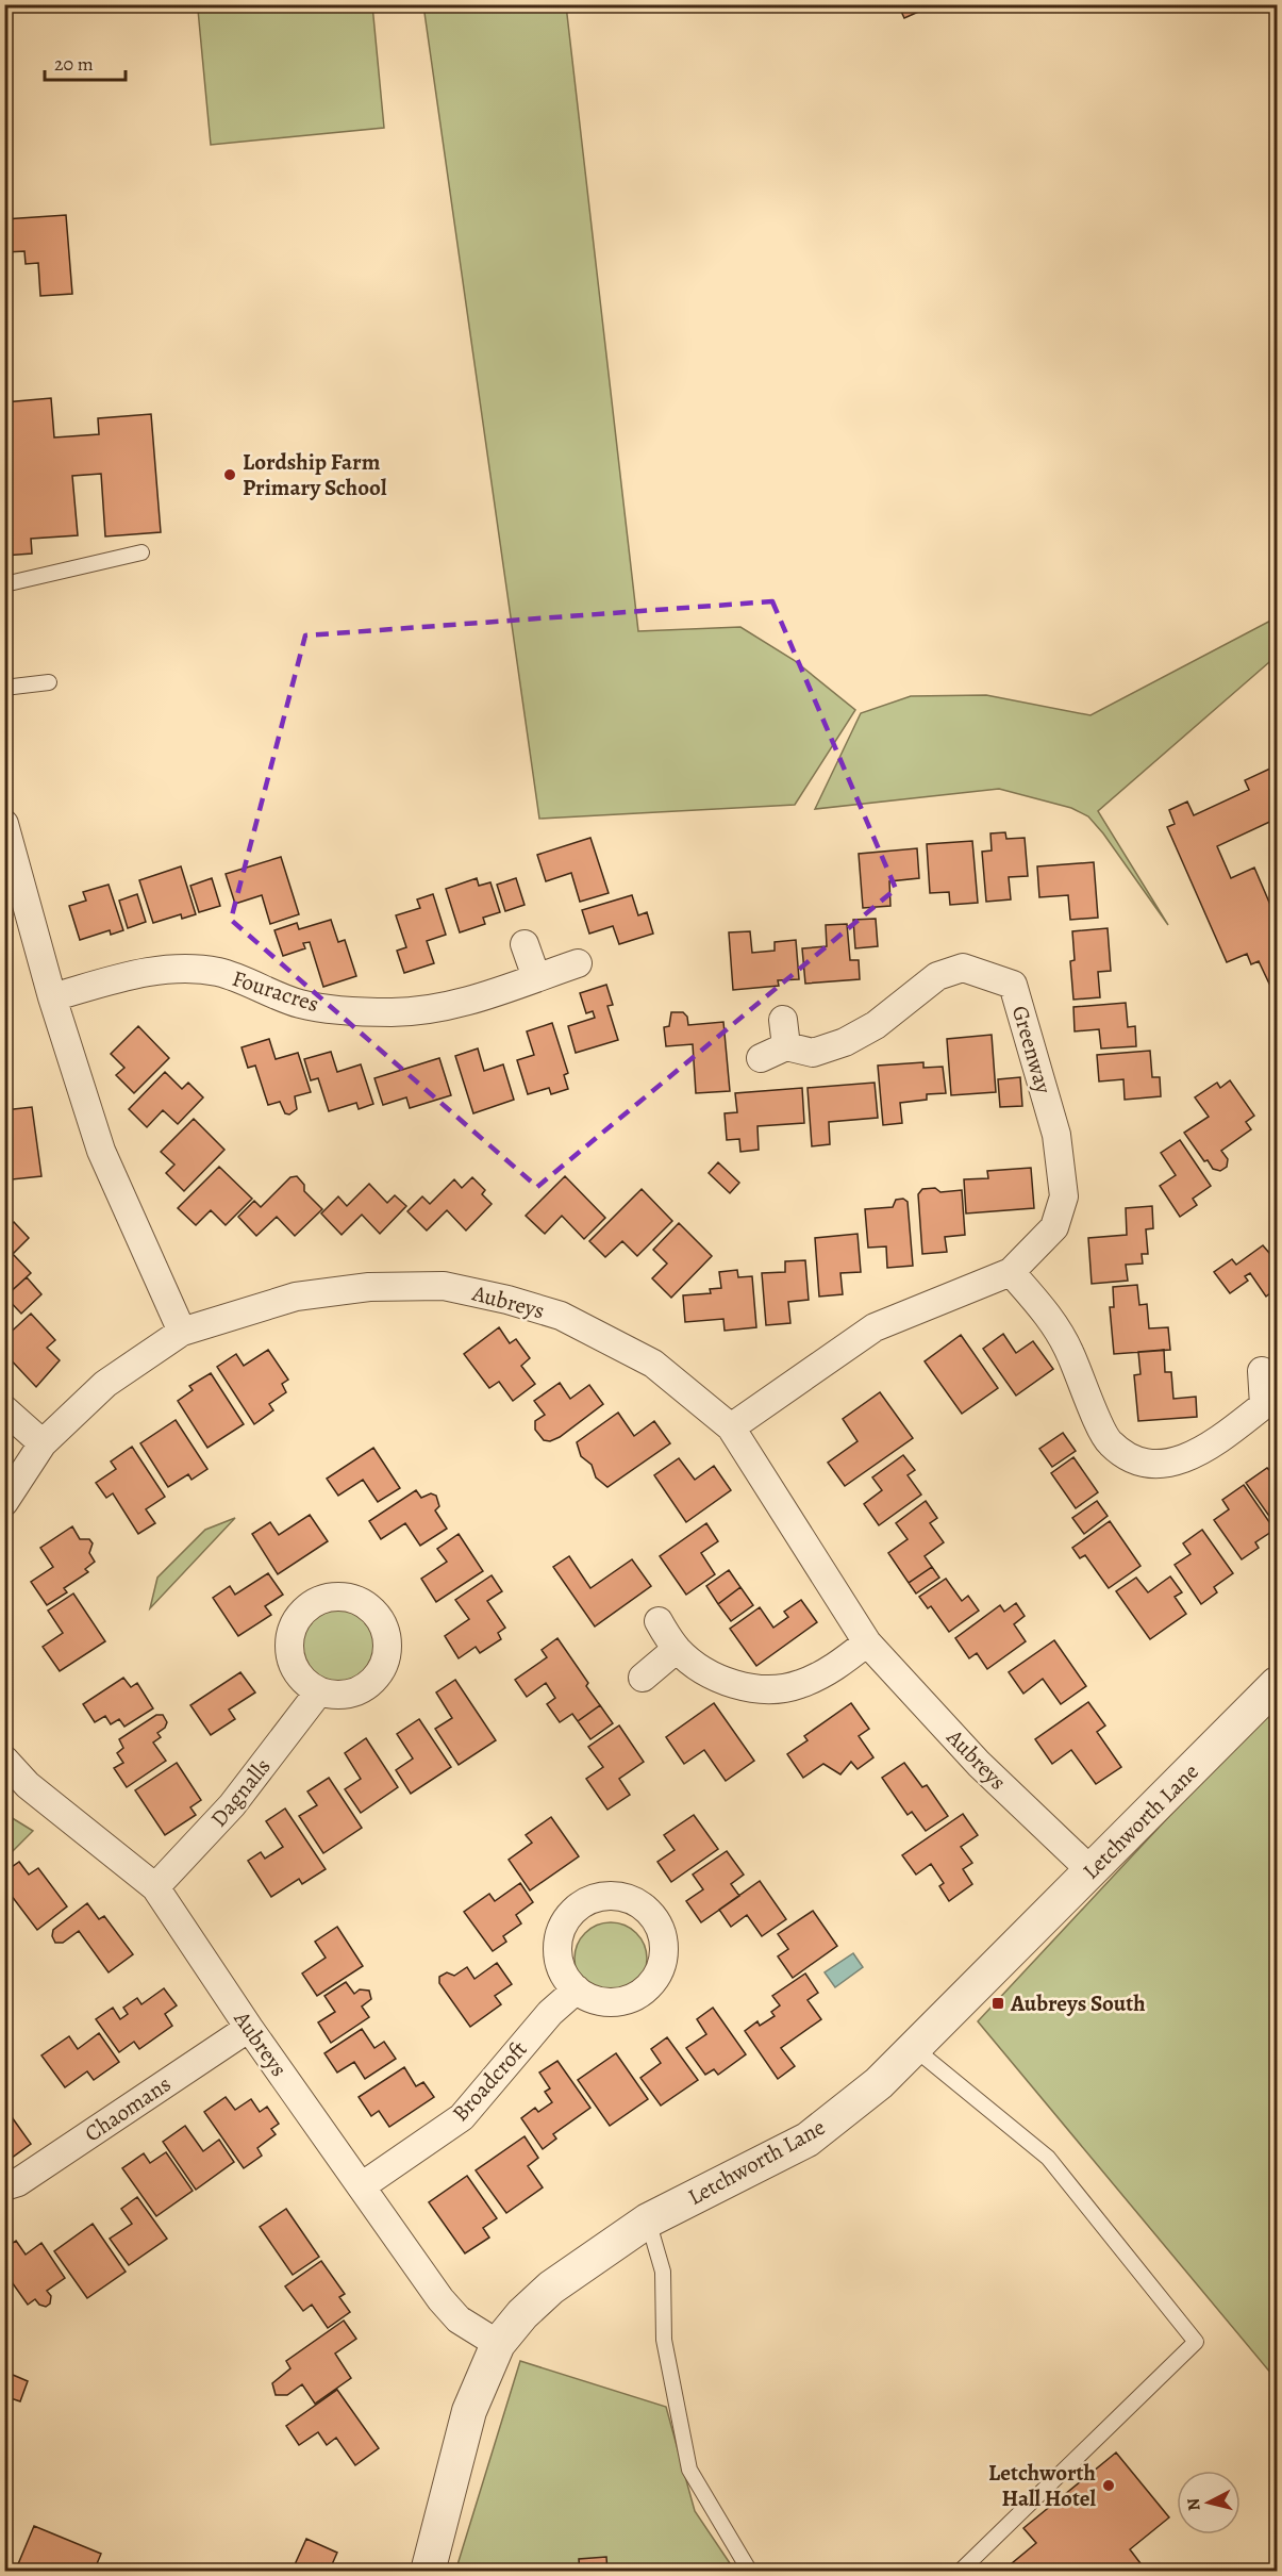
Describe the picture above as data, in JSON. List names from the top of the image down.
{
  "streets": {
    "street": [
      "Fouracres",
      "Greenway",
      "Aubreys",
      "Dagnalls",
      "Letchworth Lane",
      "Broadcroft",
      "Chaomans"
    ]
  },
  "crossings": [
    ["Greenway", "Aubreys"],
    ["Aubreys", "Dagnalls"],
    ["Aubreys", "Letchworth Lane"],
    ["Aubreys", "Broadcroft"],
    ["Aubreys", "Chaomans"]
  ],
  "places": {
    "other": ["Lordship Farm Primary School", "Letchworth Hall Hotel"],
    "transit": ["Aubreys South"]
  },
  "scale_bar": "20 m",
  "north": "left"
}
